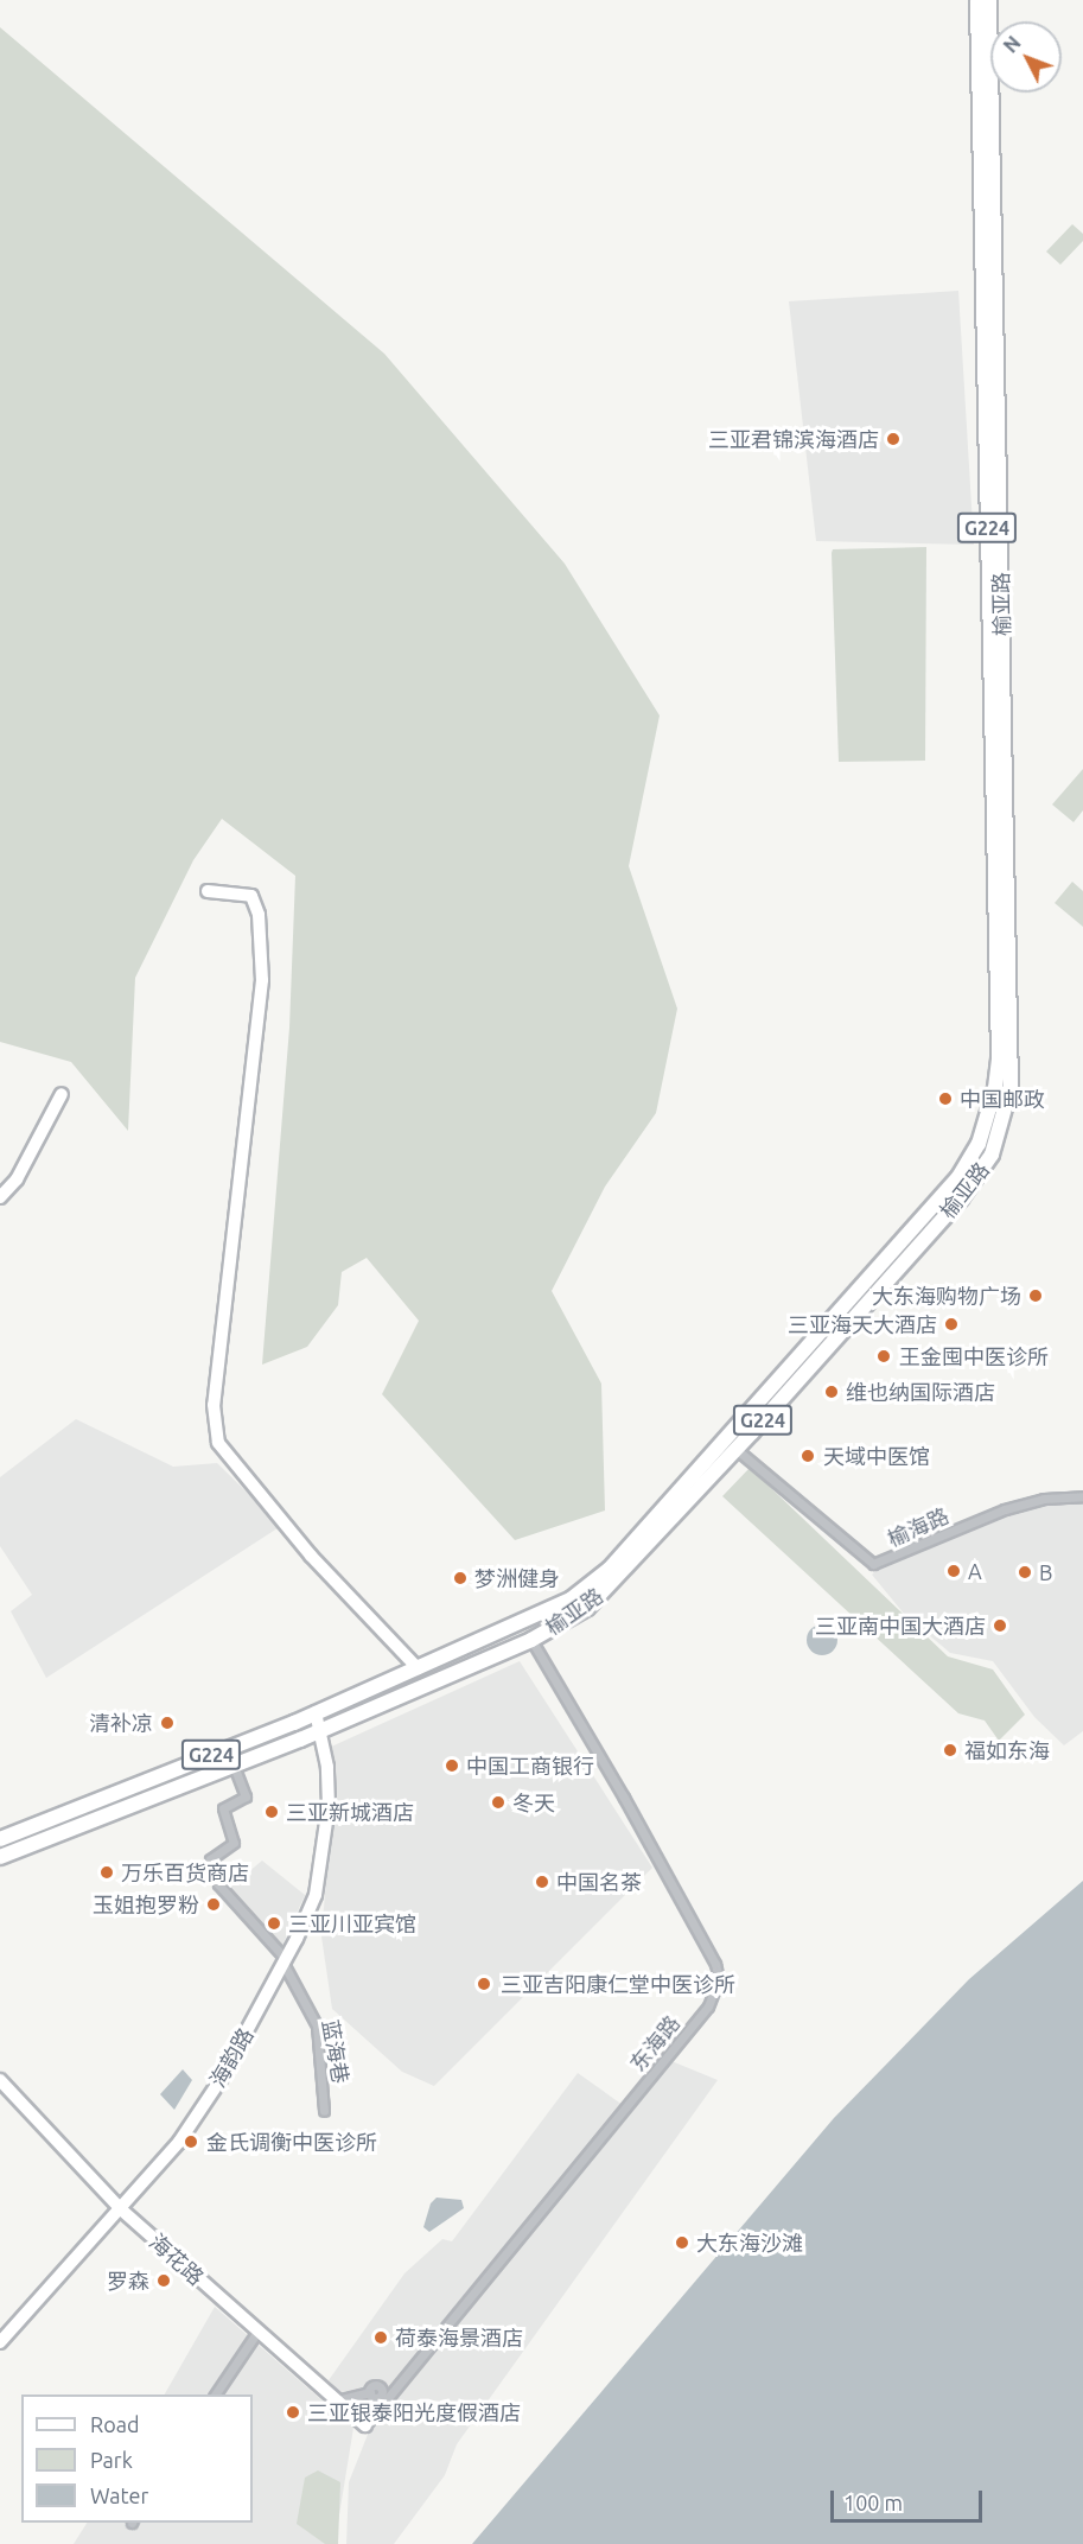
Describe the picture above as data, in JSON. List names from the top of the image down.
{
  "streets": {
    "highway": ["G224", "榆亚路"],
    "street": [
      "榆海路",
      "东海路",
      "蓝海巷",
      "海韵路",
      "海花路"
    ]
  },
  "crossings": [
    ["榆亚路", "榆海路"],
    ["榆亚路", "东海路"],
    ["榆亚路", "蓝海巷"],
    ["榆亚路", "海韵路"],
    ["东海路", "海花路"],
    ["蓝海巷", "海韵路"],
    ["海韵路", "海花路"]
  ],
  "places": [
    "三亚君锦滨海酒店",
    "中国邮政",
    "大东海购物广场",
    "三亚海天大酒店",
    "王金囤中医诊所",
    "维也纳国际酒店",
    "天域中医馆",
    "A",
    "B",
    "梦洲健身",
    "三亚南中国大酒店",
    "清补凉",
    "福如东海",
    "中国工商银行",
    "冬天",
    "三亚新城酒店",
    "万乐百货商店",
    "中国名茶",
    "玉姐抱罗粉",
    "三亚川亚宾馆",
    "三亚吉阳康仁堂中医诊所",
    "金氏调衡中医诊所",
    "大东海沙滩",
    "罗森",
    "荷泰海景酒店",
    "三亚银泰阳光度假酒店"
  ],
  "legend": ["Road", "Park", "Water"],
  "scale_bar": "100 m",
  "north": "top left"
}
